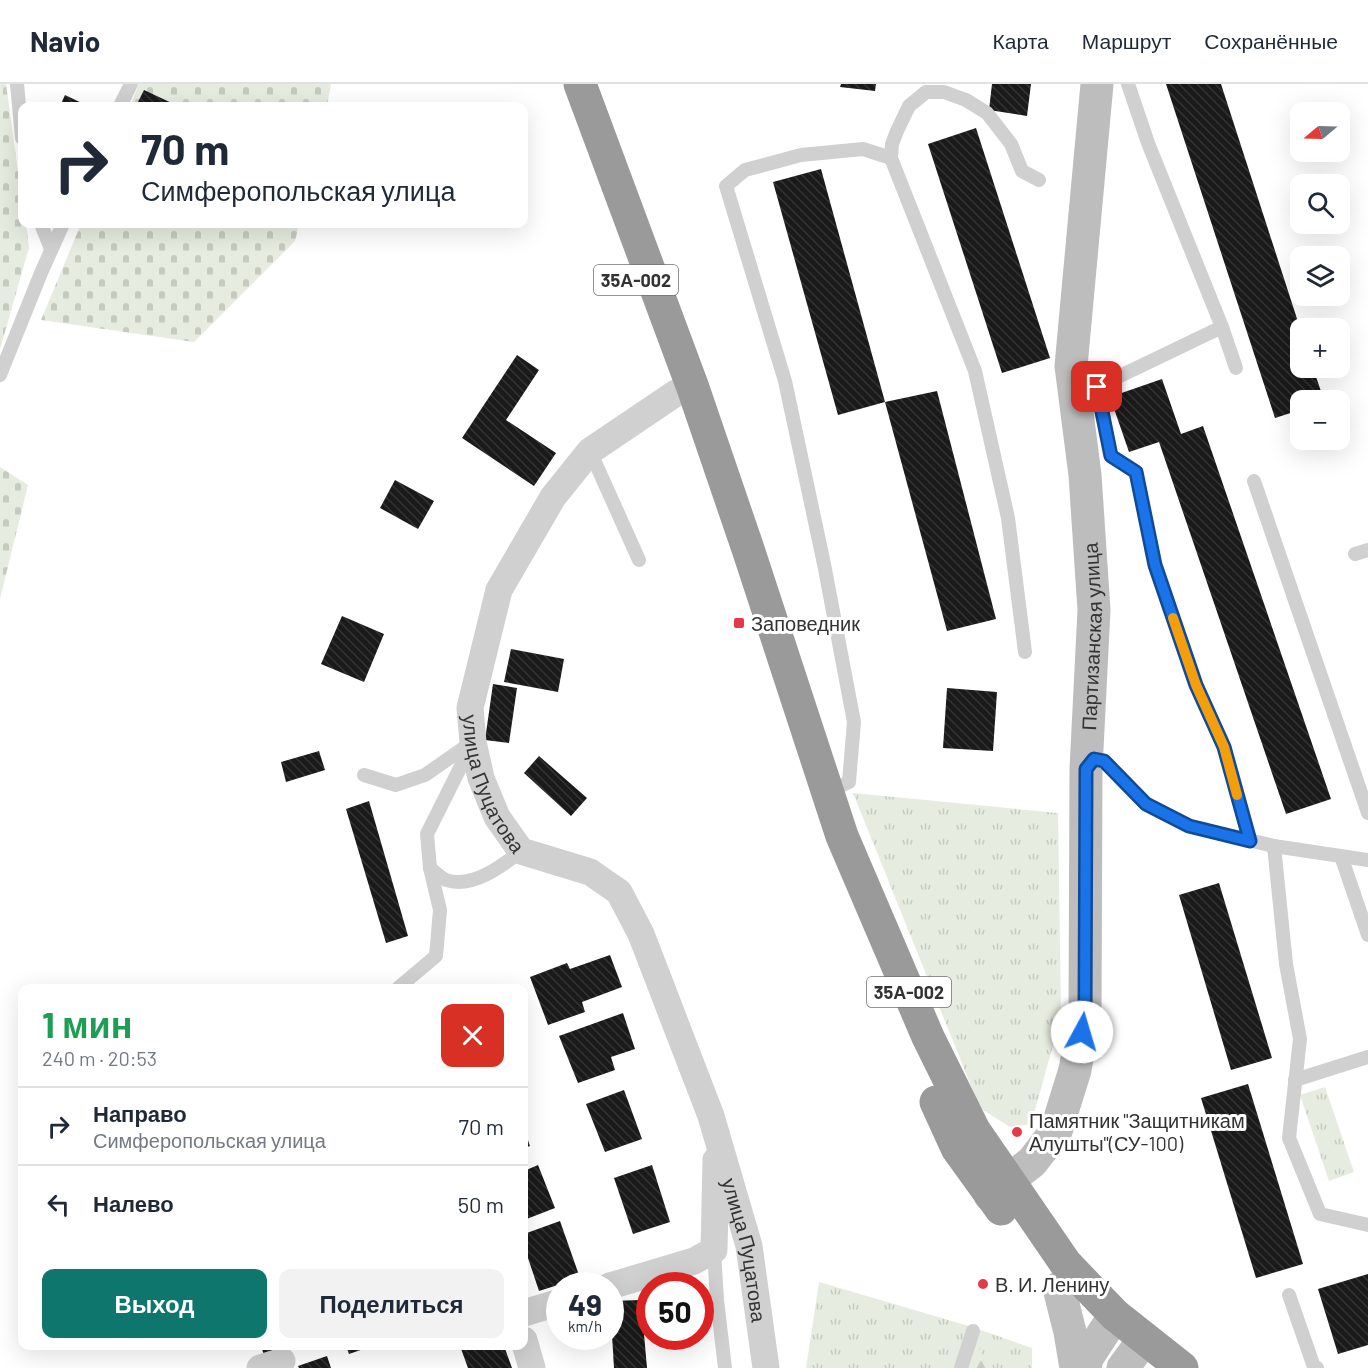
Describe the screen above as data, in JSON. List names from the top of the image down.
{
  "streets": {
    "highway": ["35А-002"],
    "main road": ["Партизанская улица"],
    "street": ["улица Пуцатова"]
  },
  "crossings": [
    ["35А-002", "Партизанская улица"],
    ["35А-002", "улица Пуцатова"]
  ],
  "places": {
    "transit": ["Заповедник"],
    "other": ["Памятник \"Защитникам Алушты\"(СУ-100)", "В. И. Ленину"]
  },
  "north": "left",
  "page": {
    "header": "Navio",
    "nav": ["Карта", "Маршрут", "Сохранённые"],
    "map_buttons": ["+", "−"],
    "turn": ["70 m", "Симферопольская улица"],
    "heading": ["1 мин", "240 m · 20:53"],
    "list": [
      {
        "name": "Направо",
        "note": "Симферопольская улица",
        "value": "70 m"
      },
      {
        "name": "Налево",
        "value": "50 m"
      }
    ],
    "buttons": ["Выход", "Поделиться"],
    "speed": "49 km/h",
    "limit": "50"
  }
}
